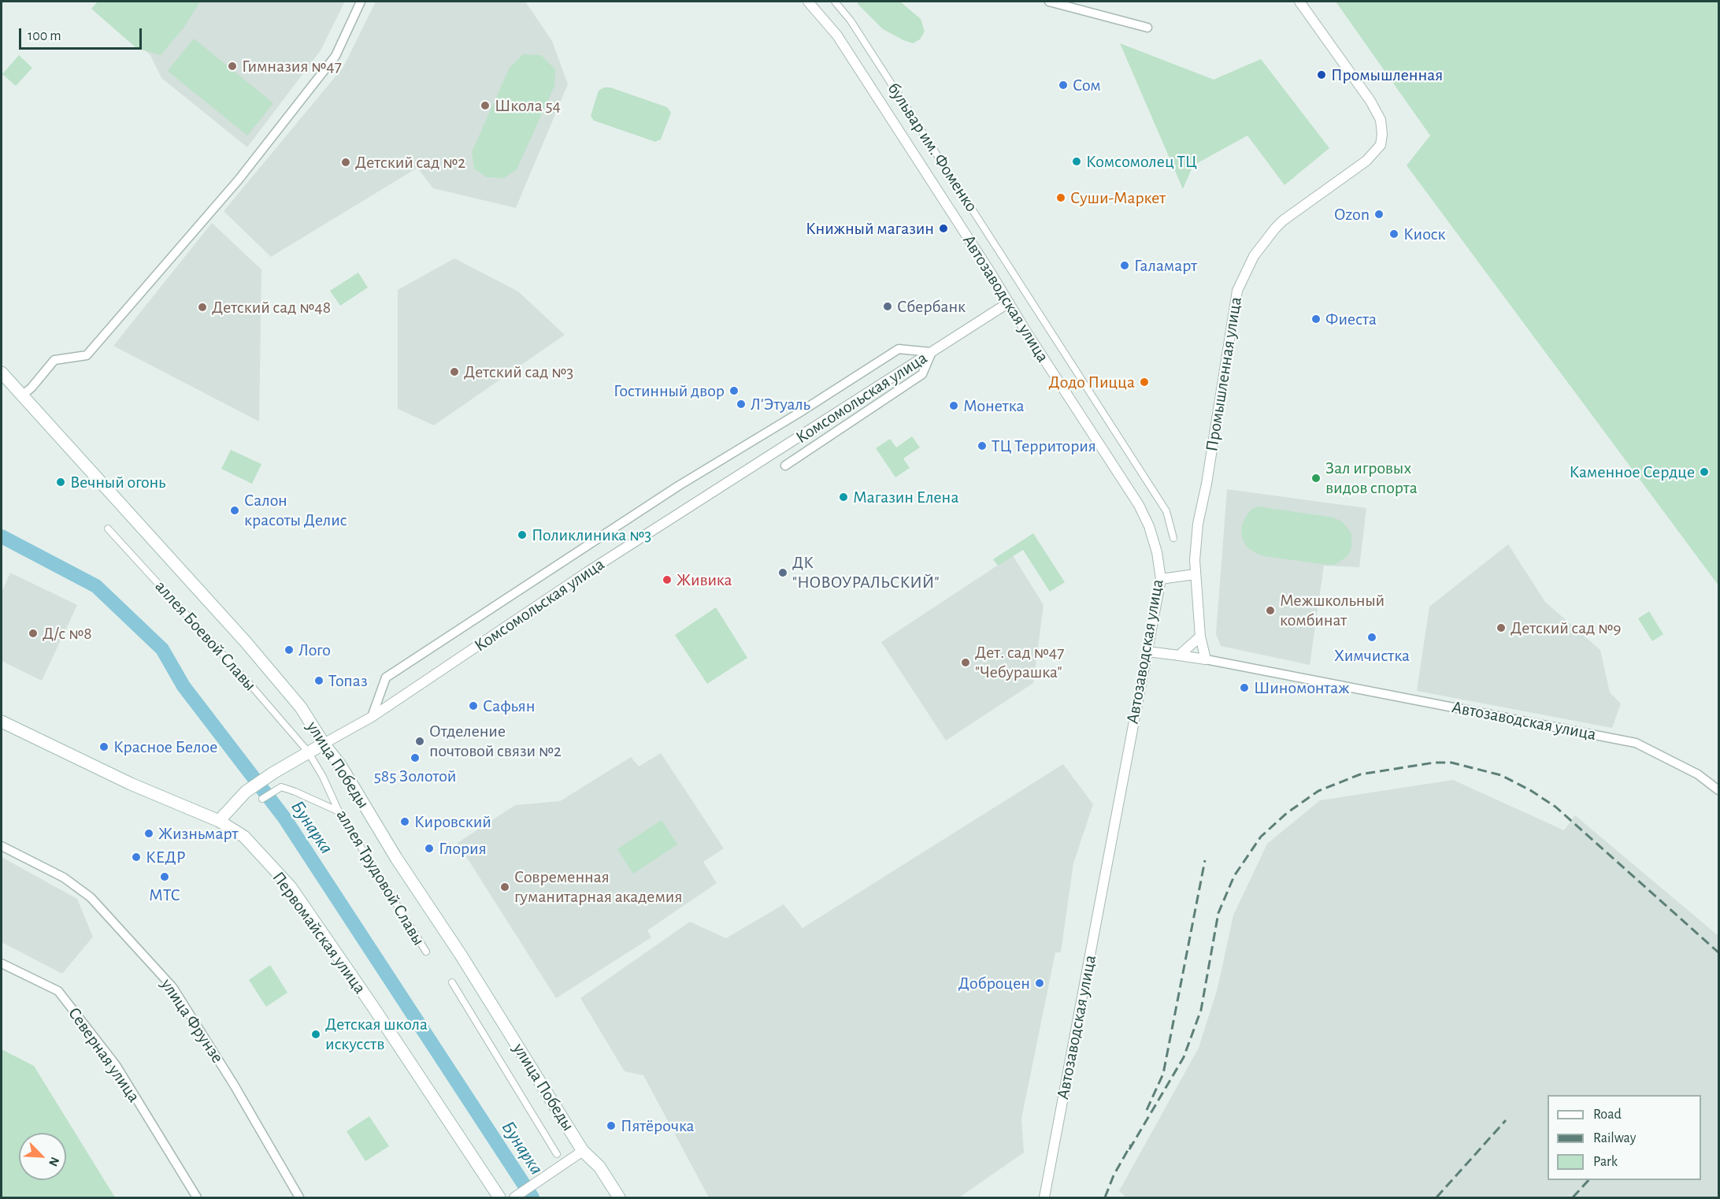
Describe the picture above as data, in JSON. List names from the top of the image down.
{
  "streets": {
    "main road": ["Комсомольская улица", "улица Победы", "Первомайская улица"],
    "street": [
      "бульвар им. Фоменко",
      "Автозаводская улица",
      "Промышленная улица",
      "аллея Боевой Славы",
      "аллея Трудовой Славы",
      "улица Фрунзе",
      "Северная улица"
    ]
  },
  "crossings": [
    ["Автозаводская улица", "Промышленная улица"],
    ["Автозаводская улица", "Комсомольская улица"],
    ["Комсомольская улица", "аллея Боевой Славы"],
    ["Комсомольская улица", "улица Победы"],
    ["Комсомольская улица", "Первомайская улица"],
    ["аллея Боевой Славы", "аллея Трудовой Славы"]
  ],
  "water": ["Бунарка"],
  "places": [
    "Гимназия №47",
    "Промышленная",
    "Сом",
    "Школа 54",
    "Комсомолец ТЦ",
    "Детский сад №2",
    "Суши-Маркет",
    "Ozon",
    "Книжный магазин",
    "Киоск",
    "Галамарт",
    "Сбербанк",
    "Детский сад №48",
    "Фиеста",
    "Детский сад №3",
    "Додо Пицца",
    "Гостинный двор",
    "Л'Этуаль",
    "Монетка",
    "ТЦ Территория",
    "Каменное Сердце",
    "Зал игровых видов спорта",
    "Вечный огонь",
    "Магазин Елена",
    "Салон красоты Делис",
    "Поликлиника №3",
    "ДК \"НОВОУРАЛЬСКИЙ\"",
    "Живика",
    "Межшкольный комбинат",
    "Детский сад №9",
    "Д/с №8",
    "Химчистка",
    "Лого",
    "Дет. сад №47 \"Чебурашка\"",
    "Топаз",
    "Шиномонтаж",
    "Сафьян",
    "Отделение почтовой связи №2",
    "Красное Белое",
    "585 Золотой",
    "Кировский",
    "Жизньмарт",
    "Глория",
    "КЕДР",
    "МТС",
    "Современная гуманитарная академия",
    "Доброцен",
    "Детская школа искусств",
    "Пятёрочка"
  ],
  "legend": ["Road", "Railway", "Park"],
  "scale_bar": "100 m",
  "north": "bottom right"
}
